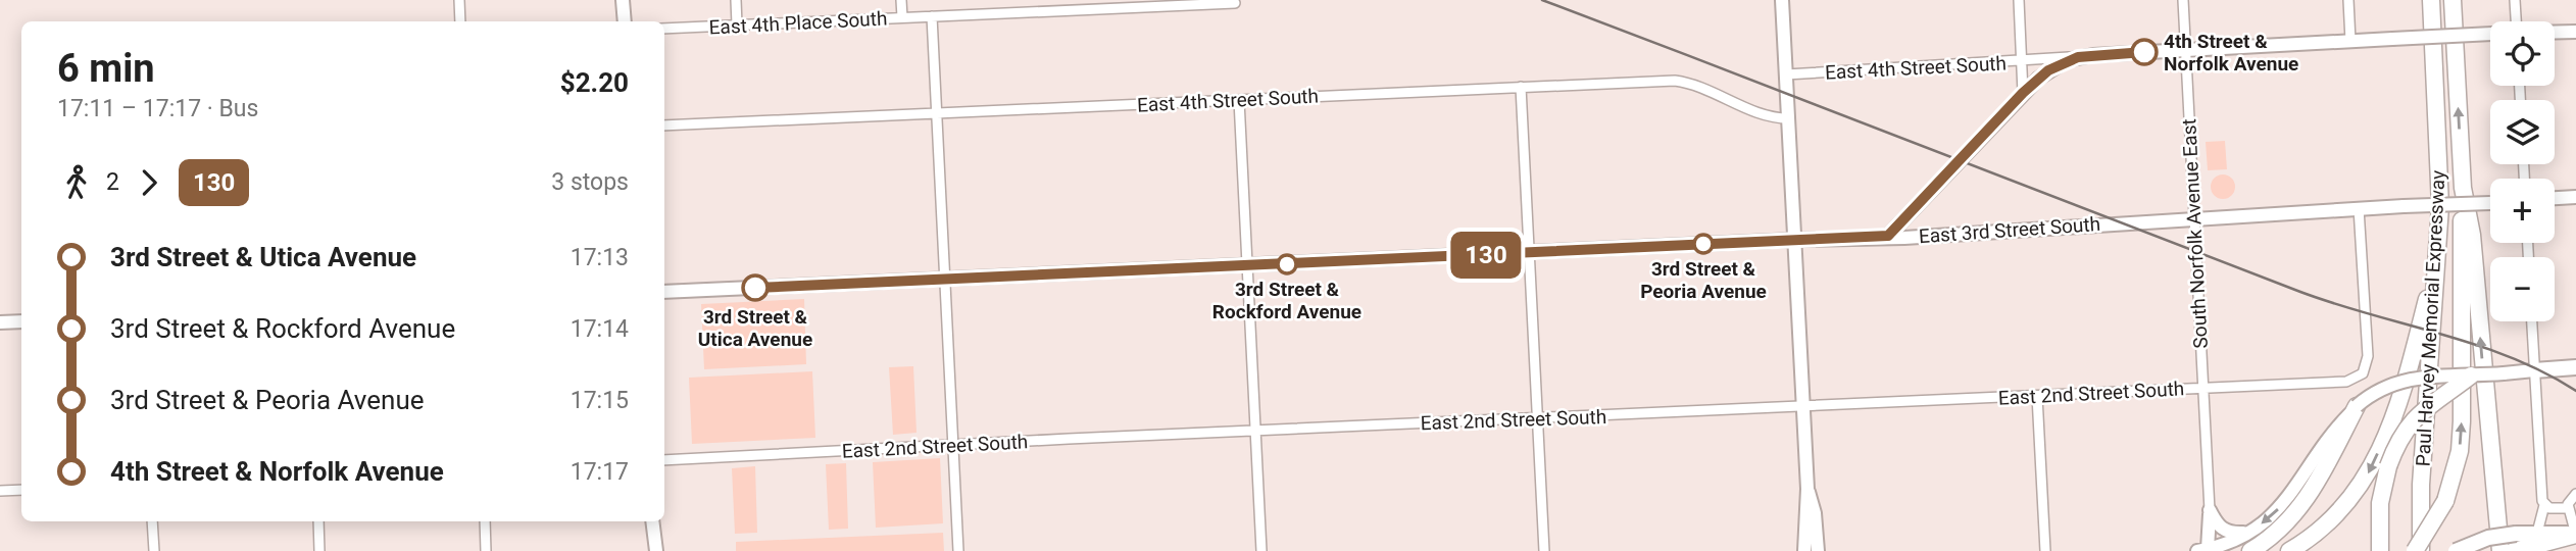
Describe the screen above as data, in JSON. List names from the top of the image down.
{
  "streets": {
    "highway": ["Paul Harvey Memorial Expressway"],
    "street": [
      "East 4th Place South",
      "East 4th Street South",
      "East 3rd Street South",
      "South Norfolk Avenue East",
      "East 2nd Street South"
    ]
  },
  "crossings": [
    ["East 4th Street South", "South Norfolk Avenue East"],
    ["East 3rd Street South", "South Norfolk Avenue East"],
    ["East 3rd Street South", "East 2nd Street South"],
    ["South Norfolk Avenue East", "East 2nd Street South"]
  ],
  "places": [
    "4th Street & Norfolk Avenue",
    "3rd Street & Peoria Avenue",
    "3rd Street & Rockford Avenue",
    "3rd Street & Utica Avenue"
  ],
  "lines": ["bus line 130"],
  "page": {
    "on_map": "130",
    "map_buttons": ["+", "−"],
    "heading": ["6 min", "17:11 – 17:17 · Bus", "$2.20"],
    "legs": ["2", "130", "3 stops"],
    "list": [
      {
        "name": "3rd Street & Utica Avenue",
        "value": "17:13"
      },
      {
        "name": "3rd Street & Rockford Avenue",
        "value": "17:14"
      },
      {
        "name": "3rd Street & Peoria Avenue",
        "value": "17:15"
      },
      {
        "name": "4th Street & Norfolk Avenue",
        "value": "17:17"
      }
    ]
  }
}
